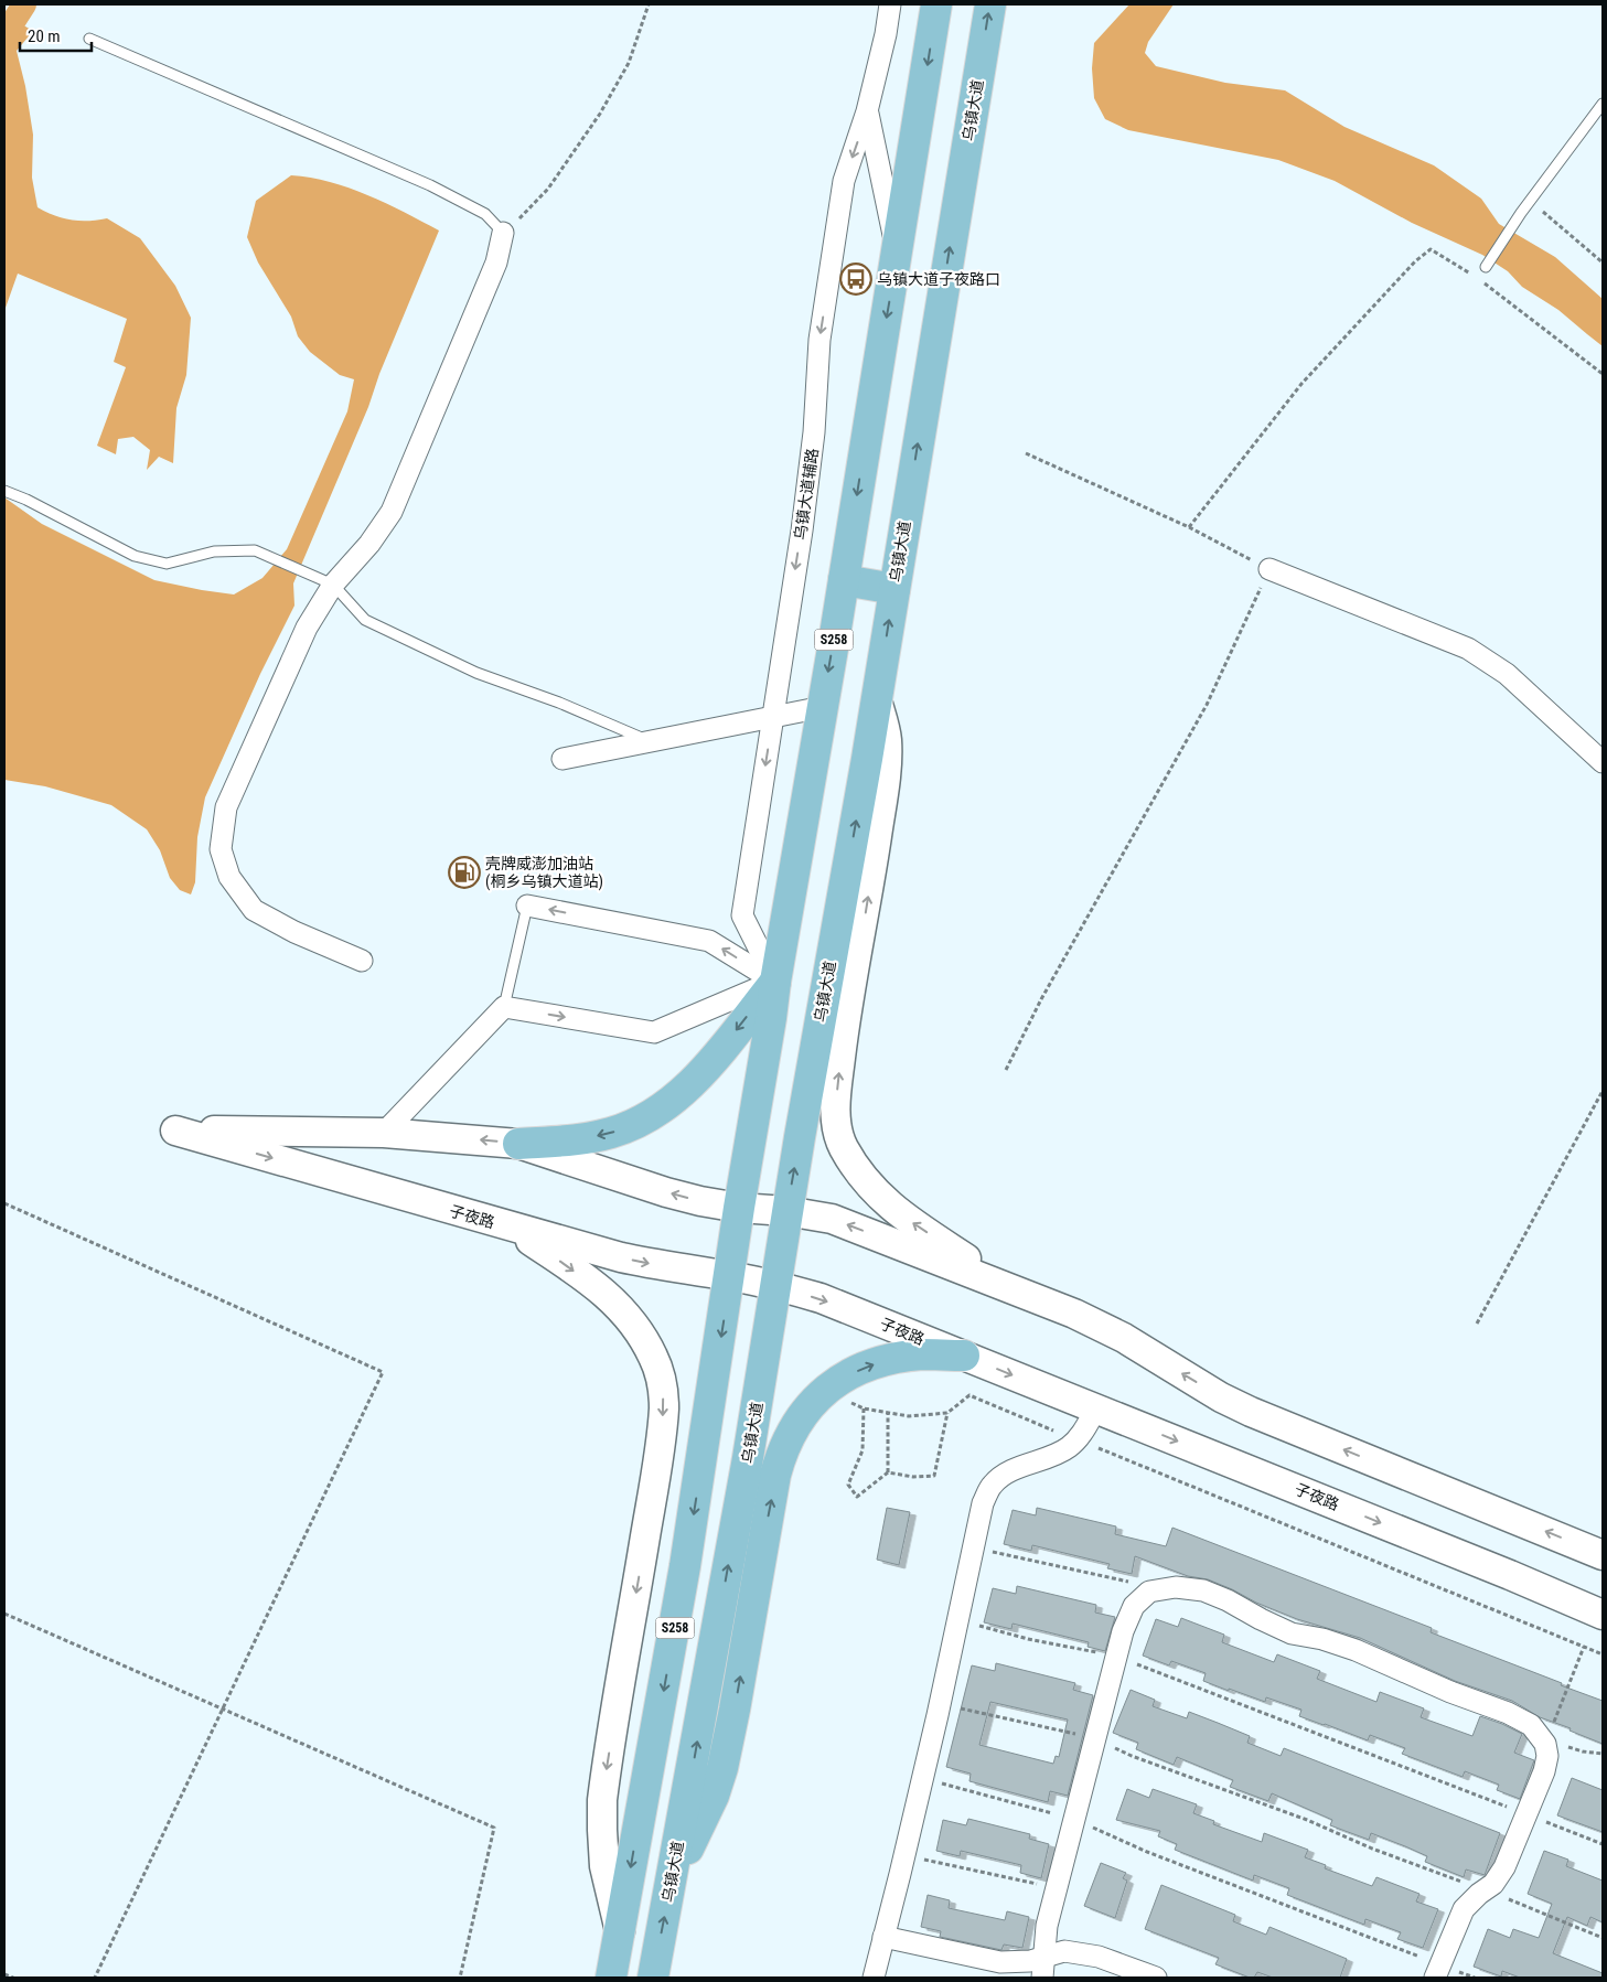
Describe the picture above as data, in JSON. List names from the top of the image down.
{
  "streets": {
    "main road": ["乌镇大道", "S258", "子夜路"],
    "street": ["乌镇大道辅路"]
  },
  "crossings": [
    ["乌镇大道", "子夜路"],
    ["乌镇大道辅路", "S258"],
    ["S258", "子夜路"]
  ],
  "one_way": ["乌镇大道辅路"],
  "places": {
    "bus stop": ["乌镇大道子夜路口"],
    "fuel station": ["壳牌威澎加油站 (桐乡乌镇大道站)"]
  },
  "scale_bar": "20 m"
}
